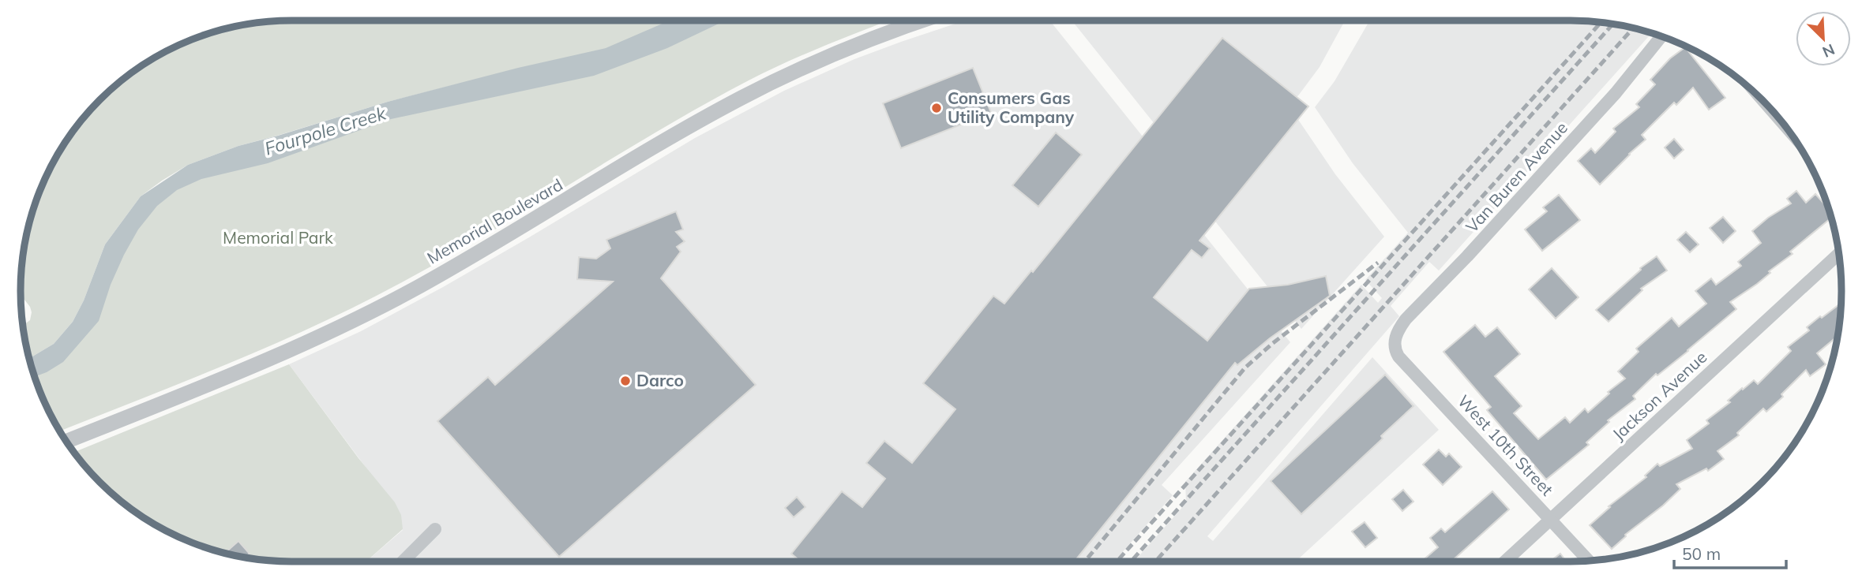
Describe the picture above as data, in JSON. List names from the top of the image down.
{
  "streets": {
    "street": [
      "Van Buren Avenue",
      "Memorial Boulevard",
      "Jackson Avenue",
      "West 10th Street"
    ]
  },
  "crossings": [
    ["Van Buren Avenue", "West 10th Street"],
    ["Jackson Avenue", "West 10th Street"]
  ],
  "water": ["Fourpole Creek"],
  "parks": ["Memorial Park"],
  "places": ["Consumers Gas Utility Company", "Darco"],
  "scale_bar": "50 m",
  "north": "bottom right"
}
